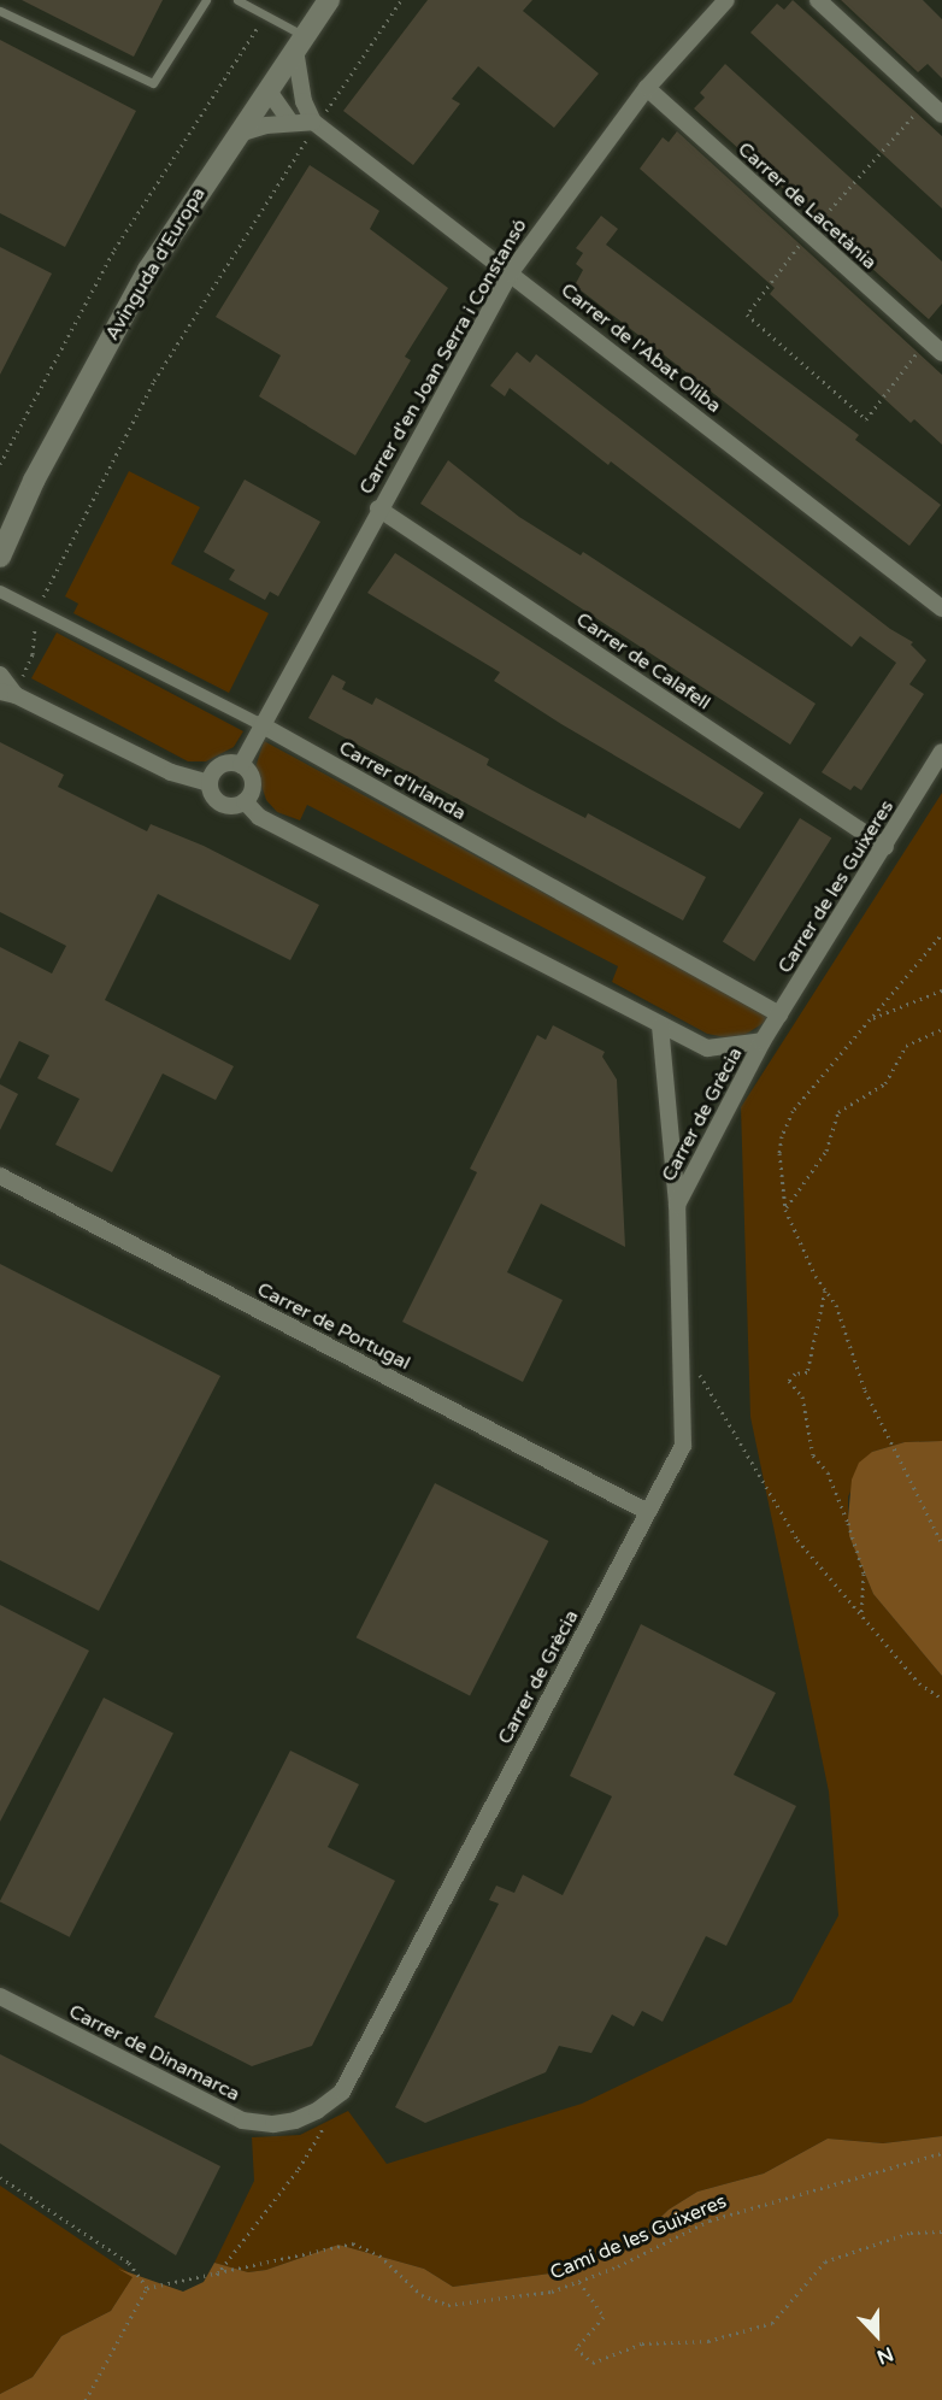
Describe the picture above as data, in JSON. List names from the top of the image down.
{
  "streets": {
    "street": [
      "Carrer de Lacetània",
      "Avinguda d'Europa",
      "Carrer de l'Abat Oliba",
      "Carrer d'en Joan Serra i Constansó",
      "Carrer de Calafell",
      "Carrer d'Irlanda",
      "Carrer de les Guixeres",
      "Carrer de Grècia",
      "Carrer de Portugal",
      "Carrer de Dinamarca"
    ],
    "path": ["Camí de les Guixeres"]
  },
  "crossings": [
    ["Carrer de Lacetània", "Carrer d'en Joan Serra i Constansó"],
    ["Avinguda d'Europa", "Carrer de l'Abat Oliba"],
    ["Carrer de l'Abat Oliba", "Carrer d'en Joan Serra i Constansó"],
    ["Carrer d'en Joan Serra i Constansó", "Carrer de Calafell"],
    ["Carrer d'en Joan Serra i Constansó", "Carrer d'Irlanda"],
    ["Carrer de Calafell", "Carrer de les Guixeres"],
    ["Carrer d'Irlanda", "Carrer de les Guixeres"],
    ["Carrer de les Guixeres", "Carrer de Grècia"],
    ["Carrer de Grècia", "Carrer de Portugal"],
    ["Carrer de Grècia", "Carrer de Dinamarca"]
  ],
  "north": "bottom"
}
